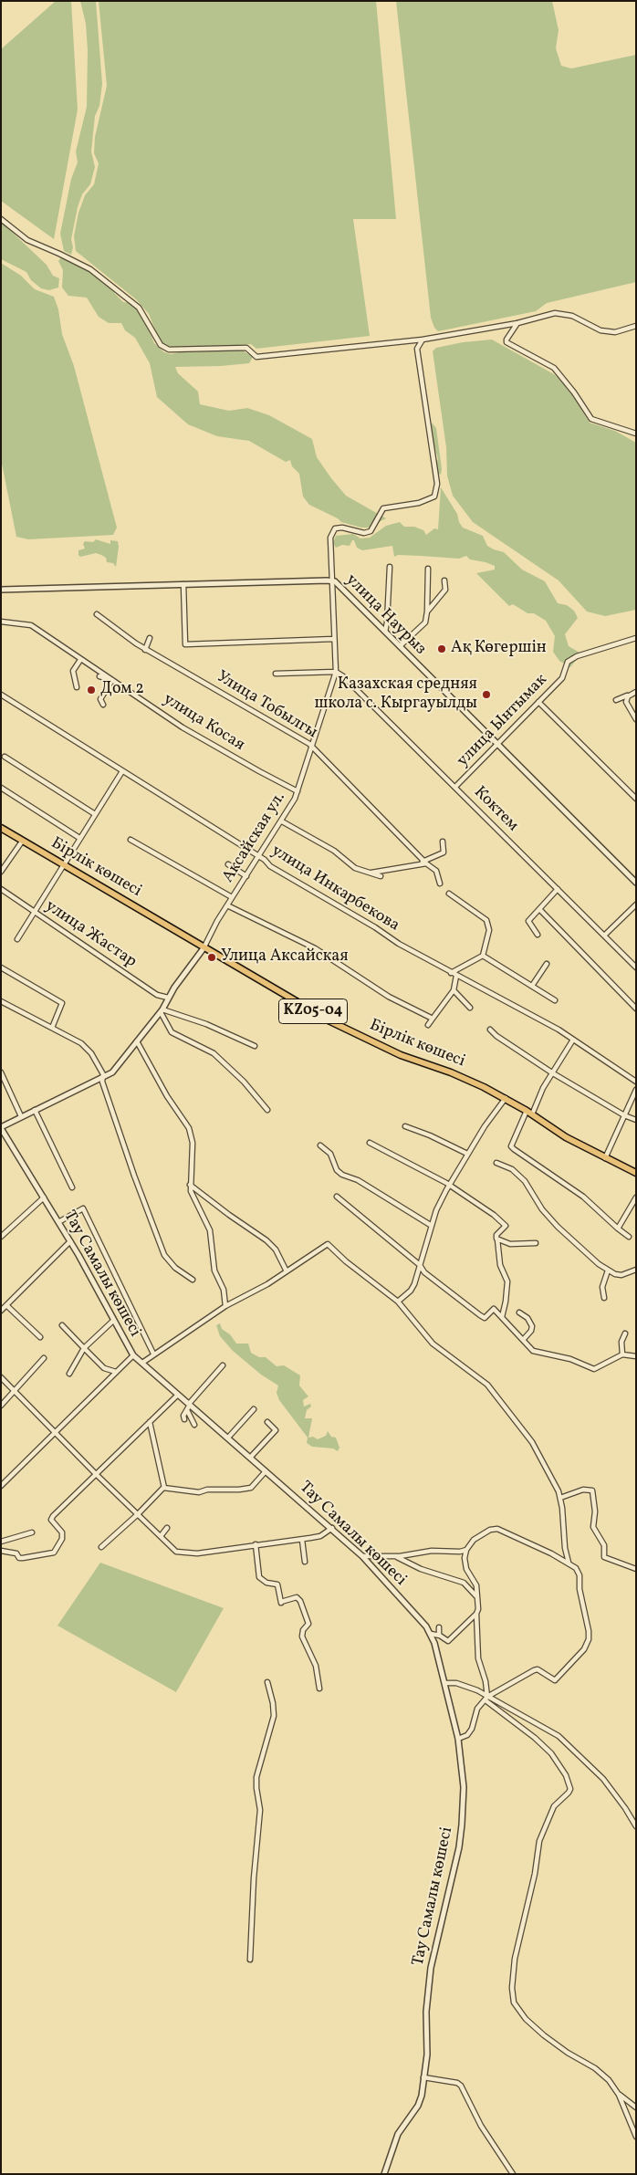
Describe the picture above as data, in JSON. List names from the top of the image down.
{
  "streets": {
    "main road": ["Бірлік көшесі", "KZ05-04"],
    "street": [
      "улица Наурыз",
      "Улица Тобылгы",
      "улица Ынтымак",
      "улица Косая",
      "Коктем",
      "Аксайская ул.",
      "улица Инкарбекова",
      "улица Жастар",
      "Тау Самалы көшесі"
    ]
  },
  "crossings": [
    ["улица Наурыз", "улица Ынтымак"],
    ["улица Наурыз", "Аксайская ул."],
    ["Улица Тобылгы", "Аксайская ул."],
    ["улица Ынтымак", "Коктем"],
    ["улица Косая", "Аксайская ул."],
    ["Коктем", "Аксайская ул."],
    ["Аксайская ул.", "Бірлік көшесі"],
    ["Аксайская ул.", "улица Инкарбекова"],
    ["Аксайская ул.", "улица Жастар"],
    ["Аксайская ул.", "Тау Самалы көшесі"]
  ],
  "places": [
    "Ақ Көгершін",
    "Дом 2",
    "Казахская средняя школа с. Кыргауылды",
    "Улица Аксайская"
  ]
}
